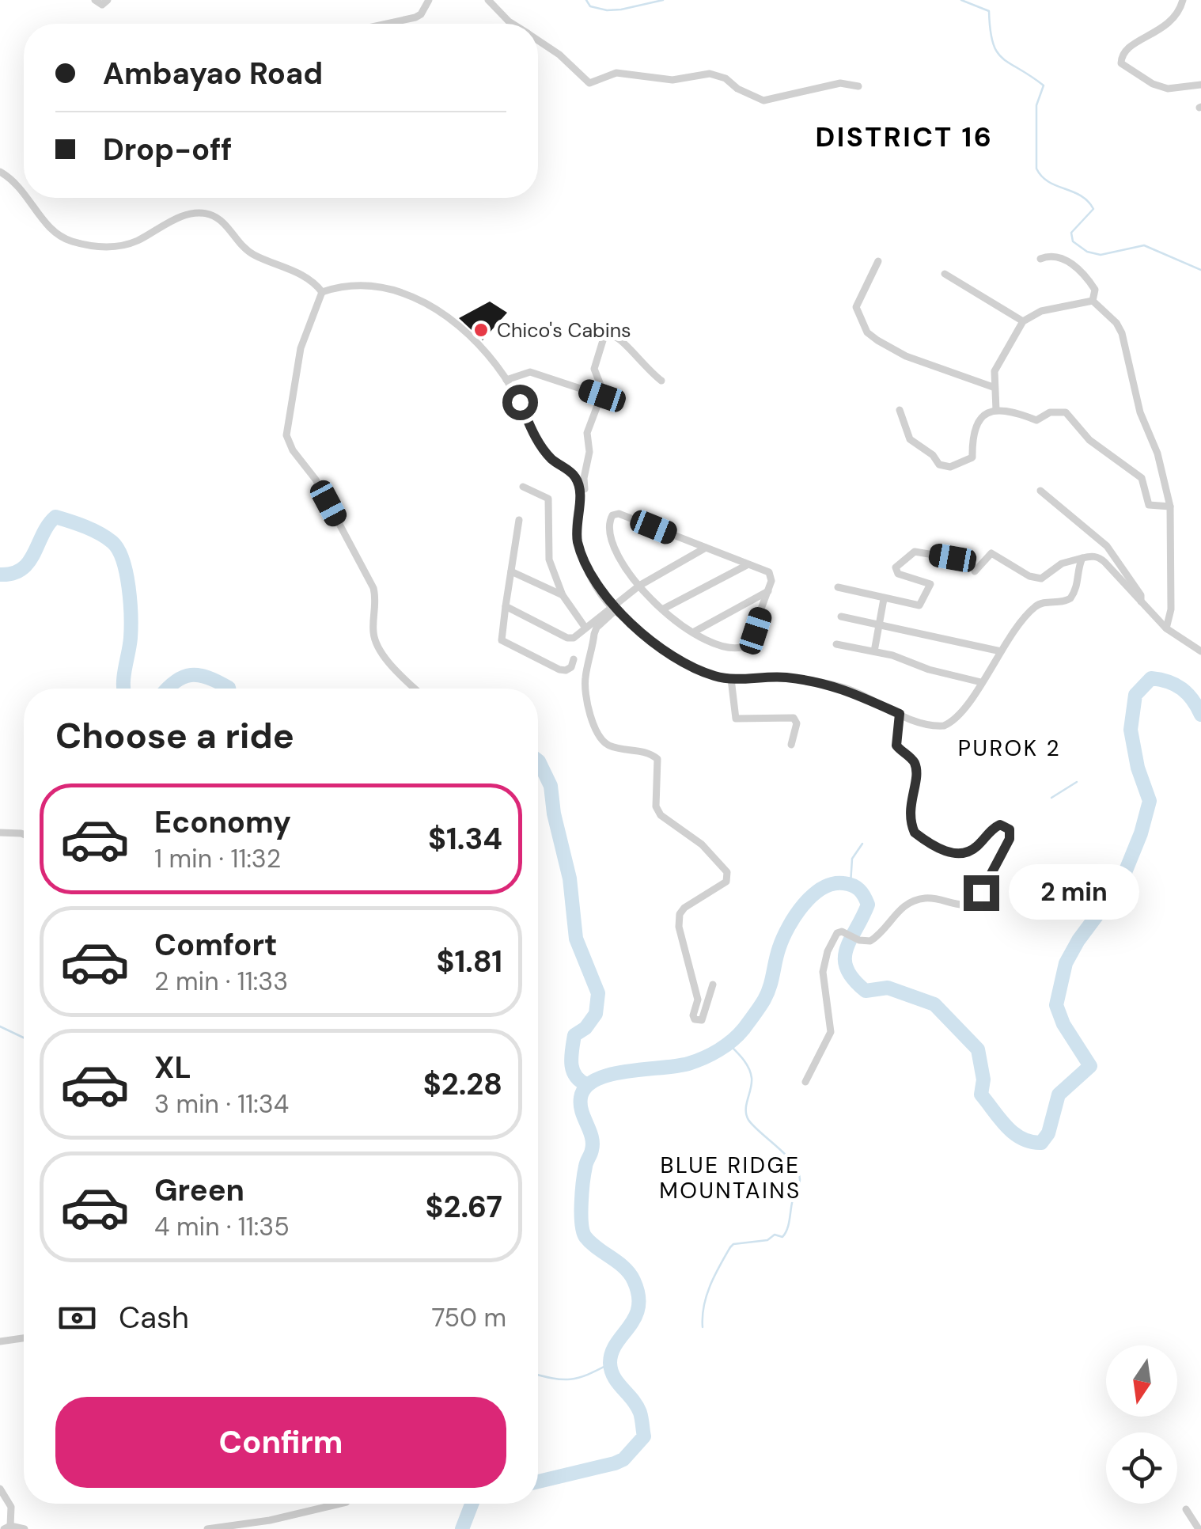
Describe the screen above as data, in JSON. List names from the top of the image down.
{
  "districts": ["DISTRICT 16", "PUROK 2", "BLUE RIDGE MOUNTAINS"],
  "places": ["Chico's Cabins"],
  "north": "bottom",
  "page": {
    "banner": ["Ambayao Road", "Drop-off"],
    "heading": "Choose a ride",
    "list": [
      {
        "name": "Economy",
        "note": "1 min · 11:32",
        "value": "$1.34"
      },
      {
        "name": "Comfort",
        "note": "2 min · 11:33",
        "value": "$1.81"
      },
      {
        "name": "XL",
        "note": "3 min · 11:34",
        "value": "$2.28"
      },
      {
        "name": "Green",
        "note": "4 min · 11:35",
        "value": "$2.67"
      }
    ],
    "bubble": "2 min",
    "pay": ["Cash", "750 m"],
    "buttons": "Confirm"
  }
}
